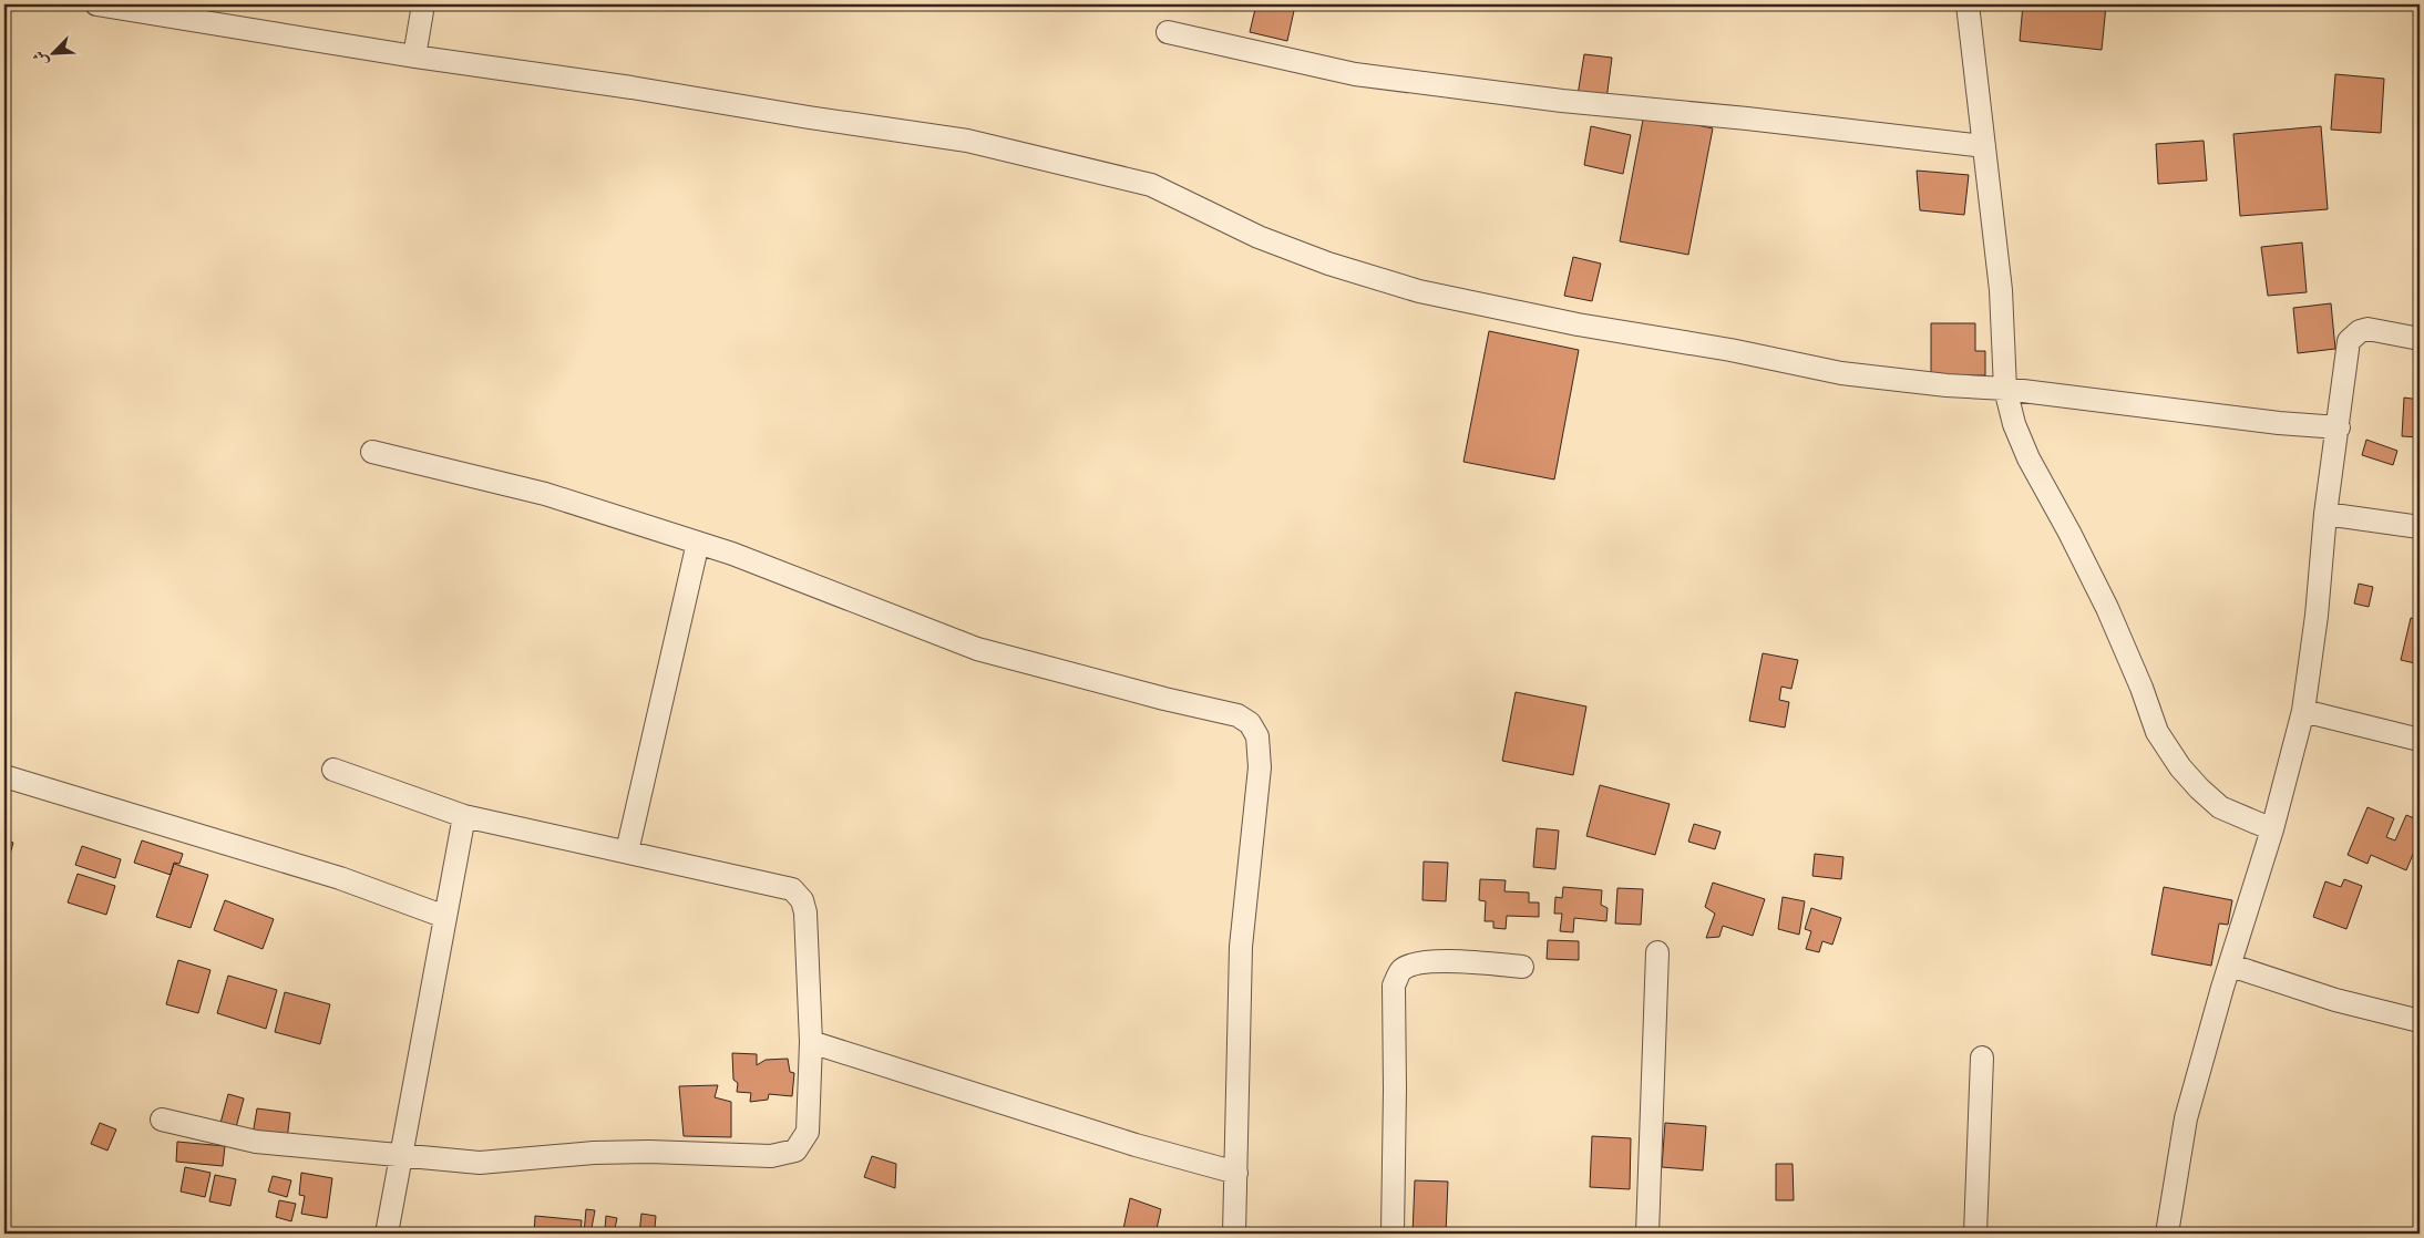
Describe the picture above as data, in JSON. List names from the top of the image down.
{
  "north": "bottom left"
}
